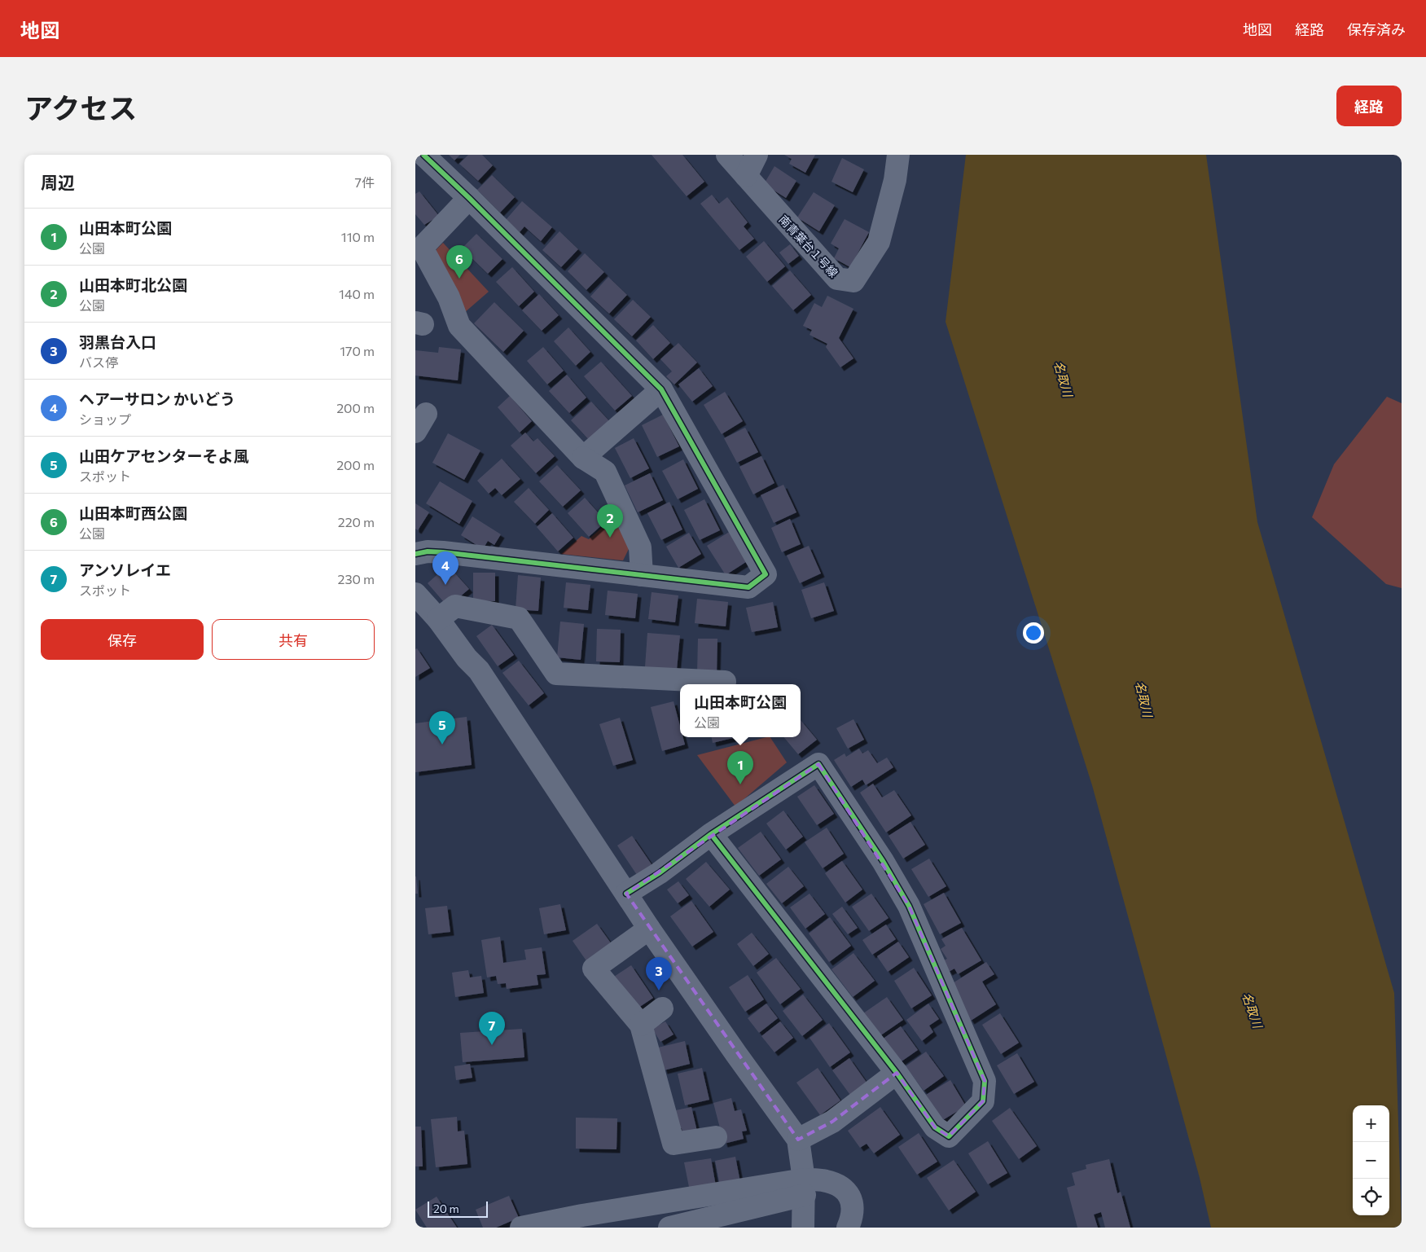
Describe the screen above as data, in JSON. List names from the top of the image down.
{
  "streets": {
    "street": ["南青葉台１号線"]
  },
  "water": ["名取川"],
  "scale_bar": "20 m",
  "page": {
    "header": "地図",
    "nav": ["地図", "経路", "保存済み"],
    "title": "アクセス",
    "buttons": [
      "経路",
      ["保存", "共有"]
    ],
    "heading": ["周辺", "7件"],
    "list": [
      {
        "mark": "1",
        "name": "山田本町公園",
        "note": "公園",
        "value": "110 m"
      },
      {
        "mark": "2",
        "name": "山田本町北公園",
        "note": "公園",
        "value": "140 m"
      },
      {
        "mark": "3",
        "name": "羽黒台入口",
        "note": "バス停",
        "value": "170 m"
      },
      {
        "mark": "4",
        "name": "ヘアーサロン かいどう",
        "note": "ショップ",
        "value": "200 m"
      },
      {
        "mark": "5",
        "name": "山田ケアセンターそよ風",
        "note": "スポット",
        "value": "200 m"
      },
      {
        "mark": "6",
        "name": "山田本町西公園",
        "note": "公園",
        "value": "220 m"
      },
      {
        "mark": "7",
        "name": "アンソレイエ",
        "note": "スポット",
        "value": "230 m"
      }
    ],
    "pins": [
      "6",
      "2",
      "4",
      "5",
      "1",
      "3",
      "7"
    ],
    "popup": ["山田本町公園", "公園"],
    "map_buttons": ["+", "−"],
    "scale": "20 m"
  }
}
